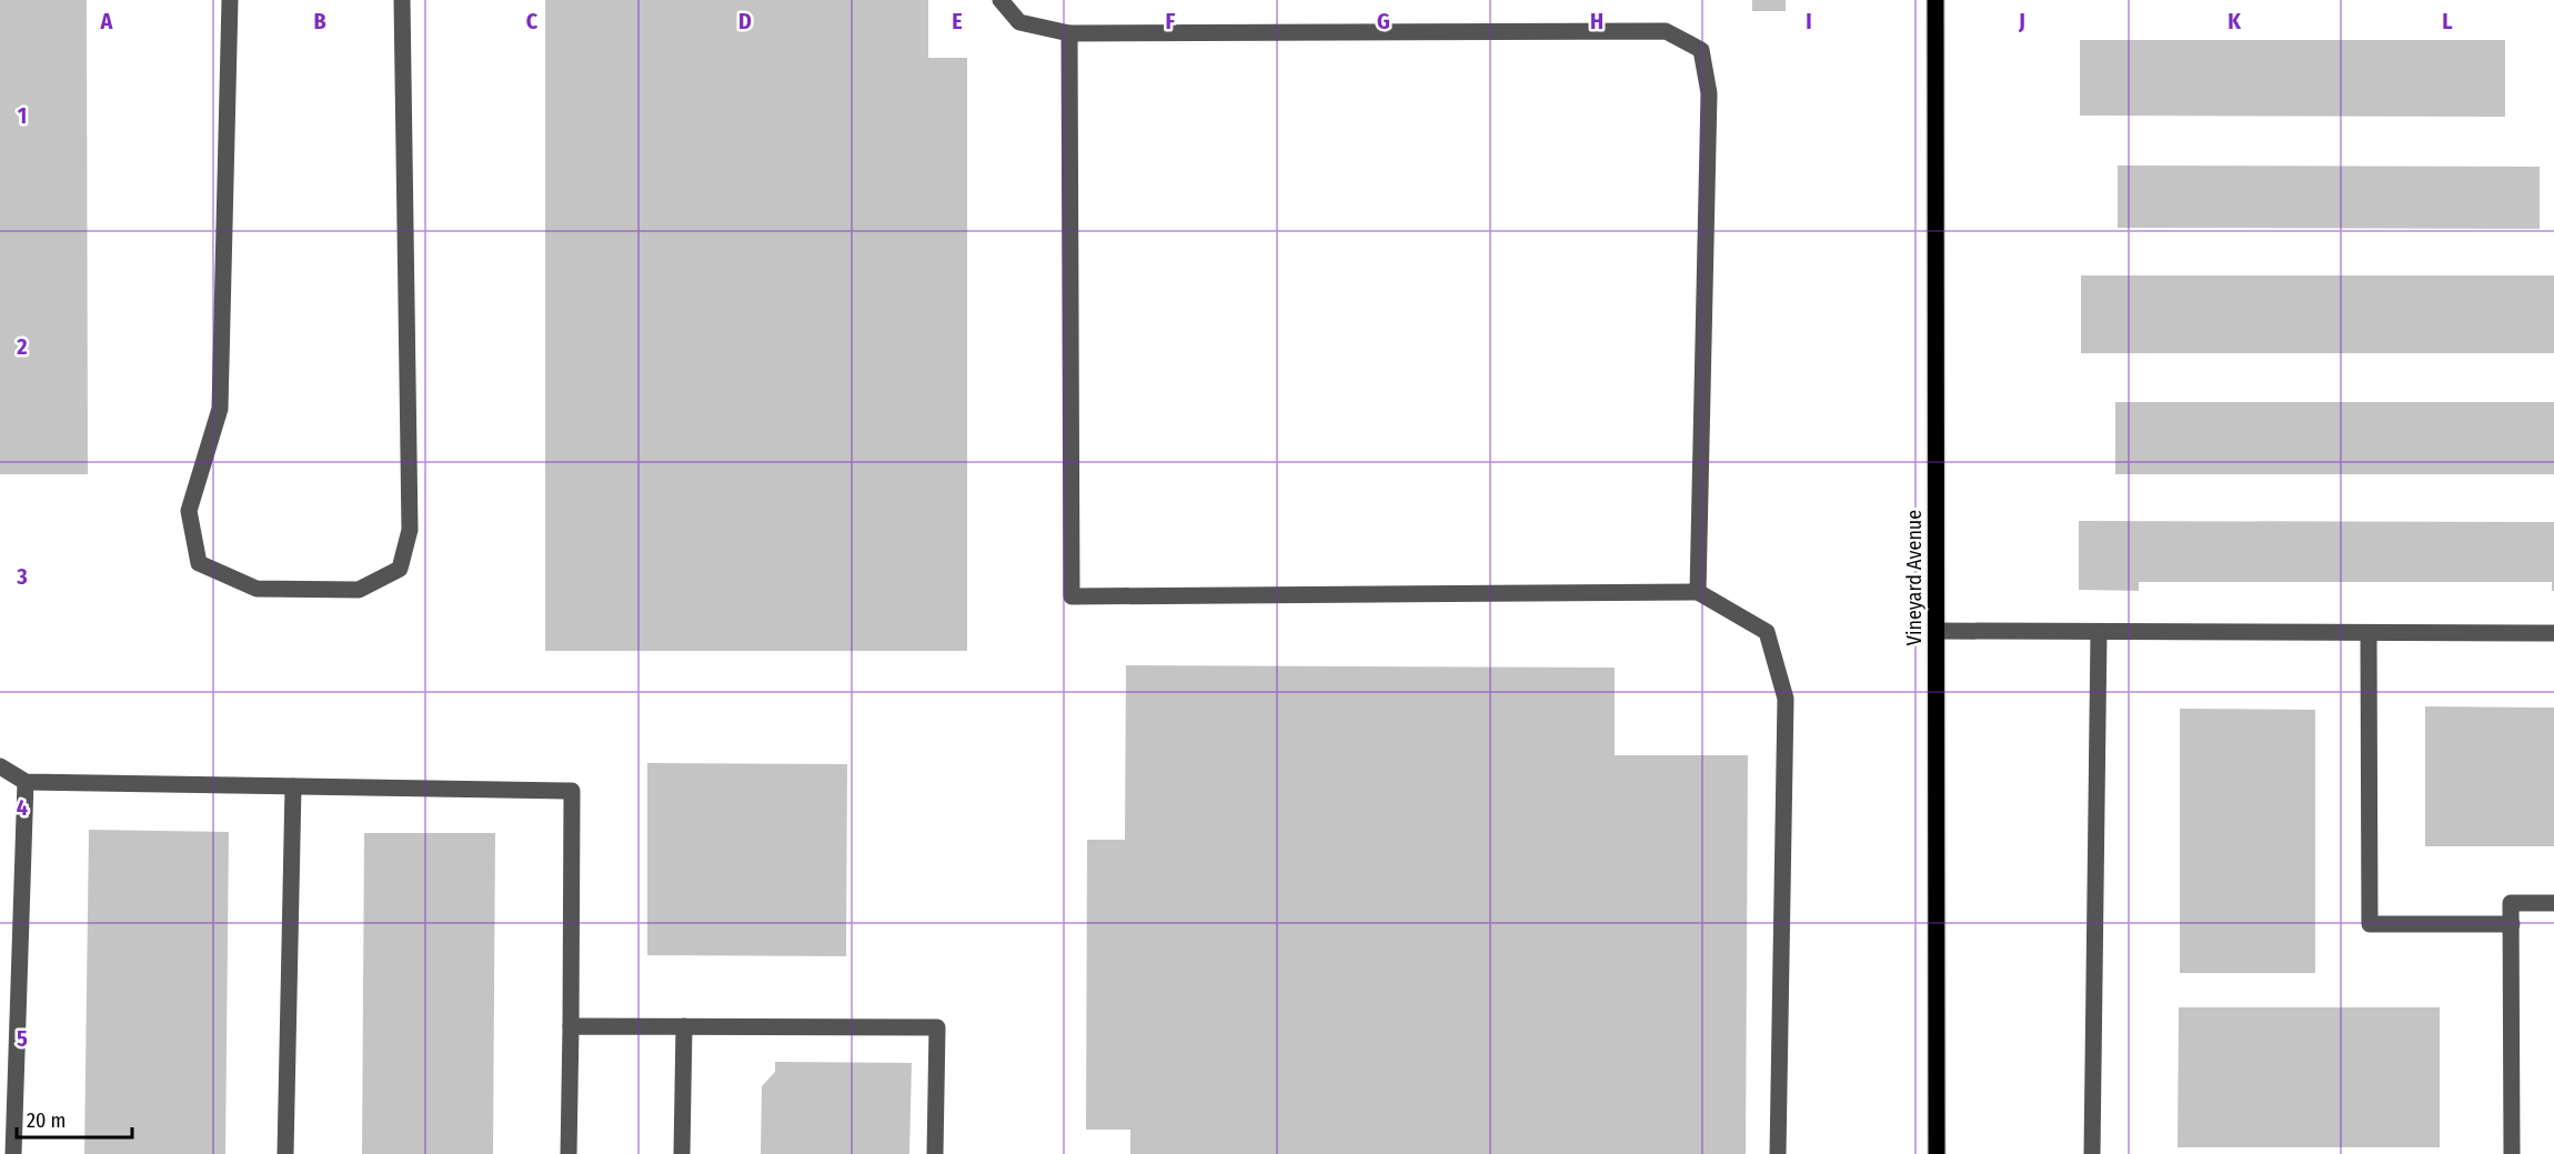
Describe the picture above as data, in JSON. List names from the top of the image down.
{
  "streets": {
    "main road": ["Vineyard Avenue"]
  },
  "scale_bar": "20 m",
  "grid": {
    "columns": [
      "A",
      "B",
      "C",
      "D",
      "E",
      "F",
      "G",
      "H",
      "I",
      "J",
      "K",
      "L"
    ],
    "rows": [
      "1",
      "2",
      "3",
      "4",
      "5"
    ]
  }
}
